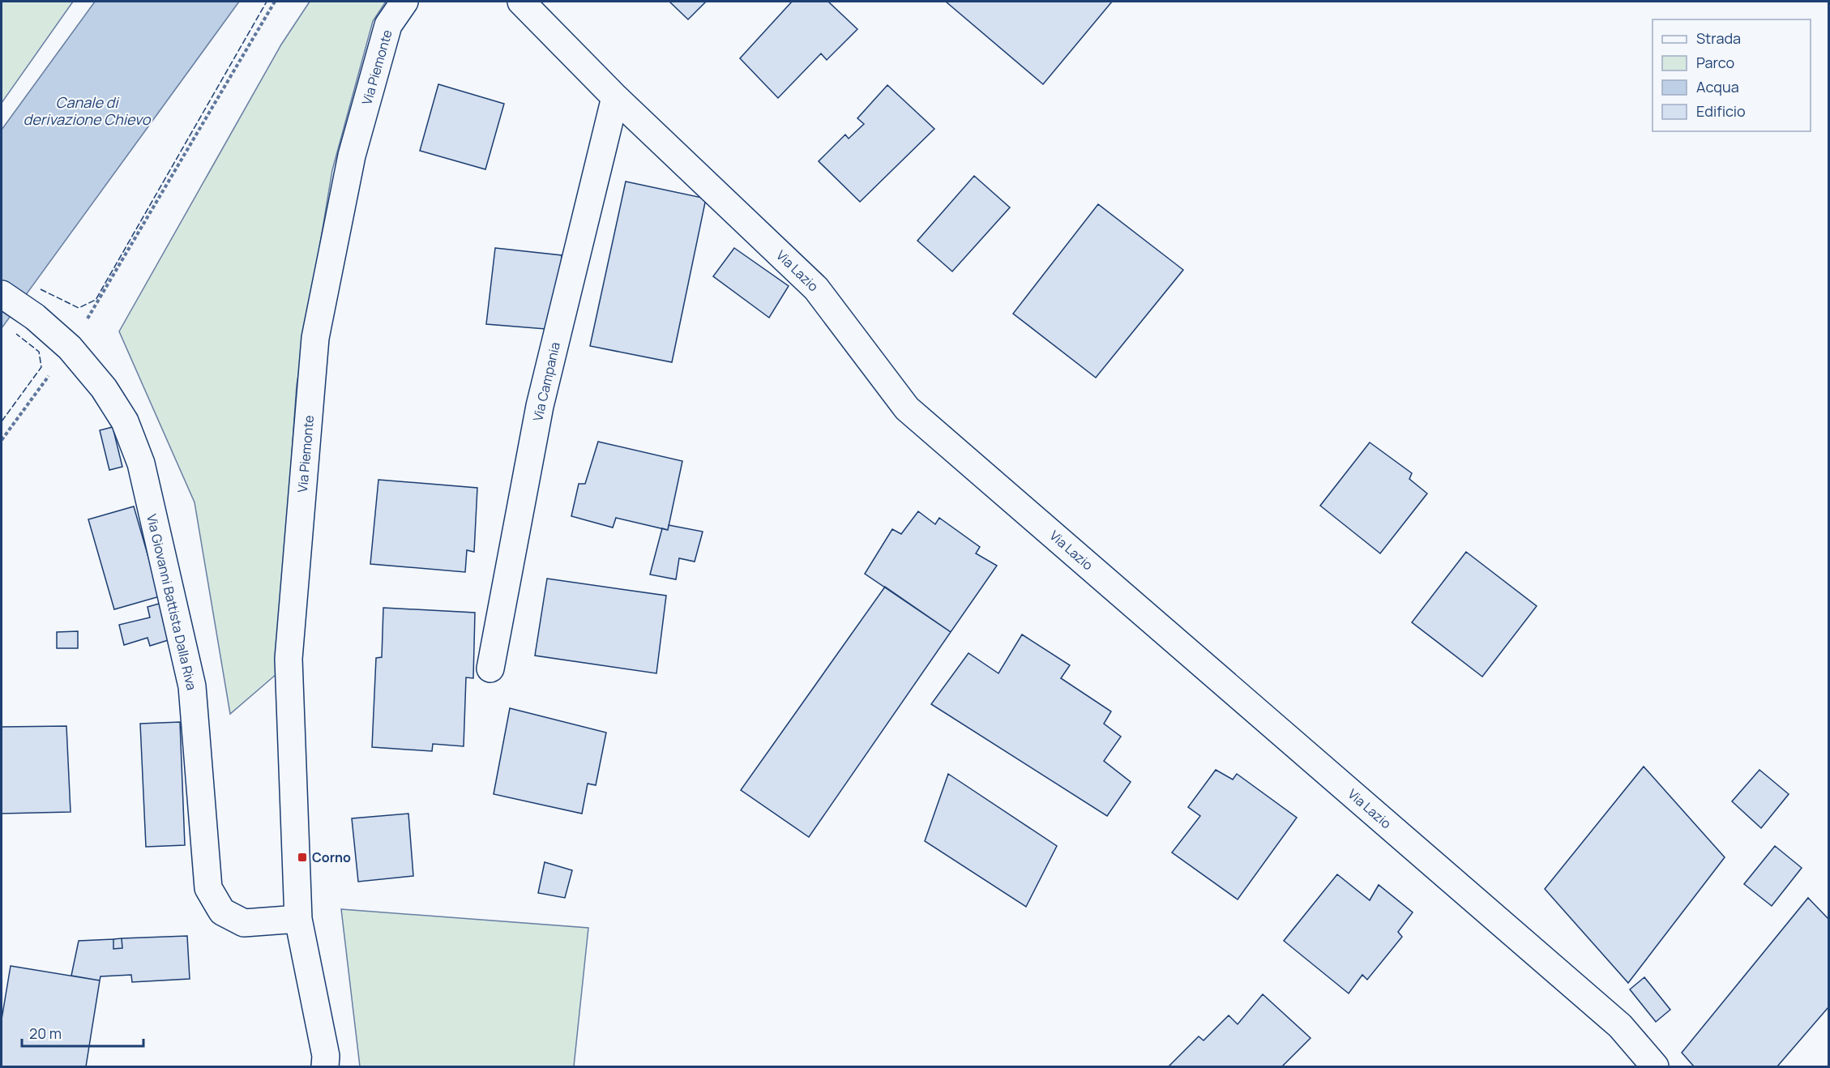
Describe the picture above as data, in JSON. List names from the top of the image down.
{
  "streets": {
    "street": [
      "Via Piemonte",
      "Via Lazio",
      "Via Campania",
      "Via Giovanni Battista Dalla Riva"
    ]
  },
  "crossings": [
    ["Via Piemonte", "Via Giovanni Battista Dalla Riva"],
    ["Via Lazio", "Via Campania"]
  ],
  "water": ["Canale di derivazione Chievo"],
  "places": {
    "transit": ["Corno"]
  },
  "legend": [
    "Strada",
    "Parco",
    "Acqua",
    "Edificio"
  ],
  "scale_bar": "20 m"
}
